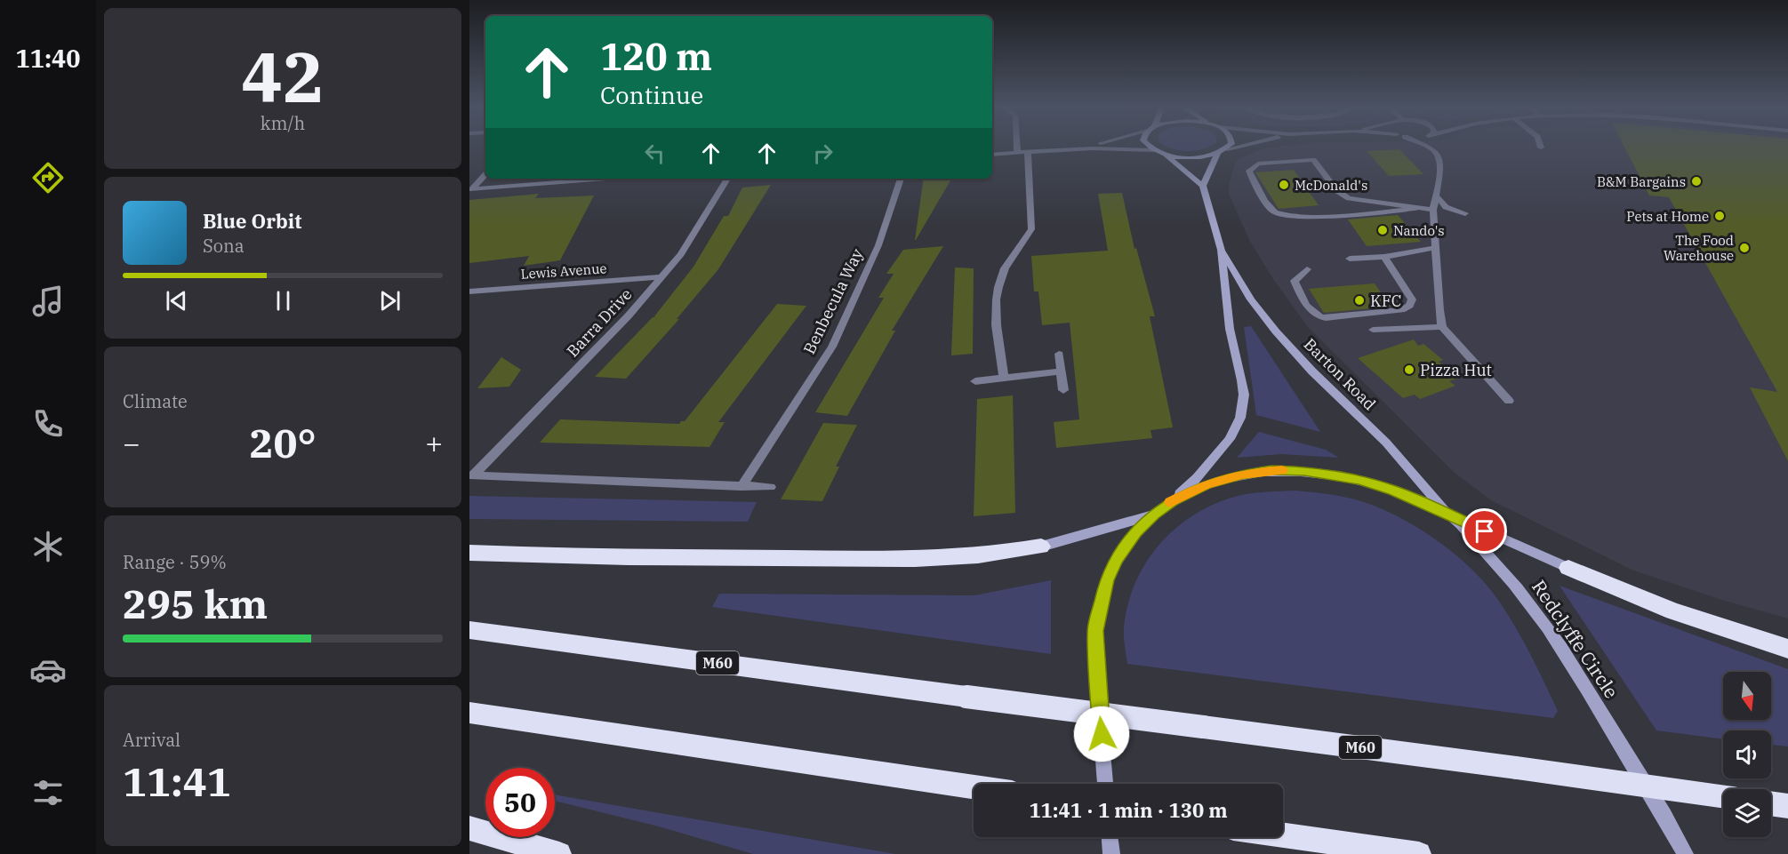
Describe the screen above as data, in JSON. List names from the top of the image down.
{
  "streets": {
    "highway": ["M60"],
    "main road": ["Barton Road", "Redclyffe Circle"],
    "street": ["Lewis Avenue", "Benbecula Way", "Barra Drive"]
  },
  "crossings": [
    ["Lewis Avenue", "Barra Drive"],
    ["Barton Road", "Redclyffe Circle"]
  ],
  "places": [
    "B&M Bargains",
    "McDonald's",
    "Pets at Home",
    "Nando's",
    "The Food Warehouse",
    "KFC",
    "Pizza Hut"
  ],
  "north": "bottom",
  "page": {
    "tabs": "11:40",
    "tile": [
      ["42", "km/h"],
      "Climate",
      ["Range · 59%", "295 km"],
      ["Arrival", "11:41"]
    ],
    "turn": ["120 m", "Continue"],
    "song": ["Blue Orbit", "Sona"],
    "heat": ["−", "20°", "+"],
    "limit": "50",
    "trip": "11:41 · 1 min · 130 m"
  }
}
